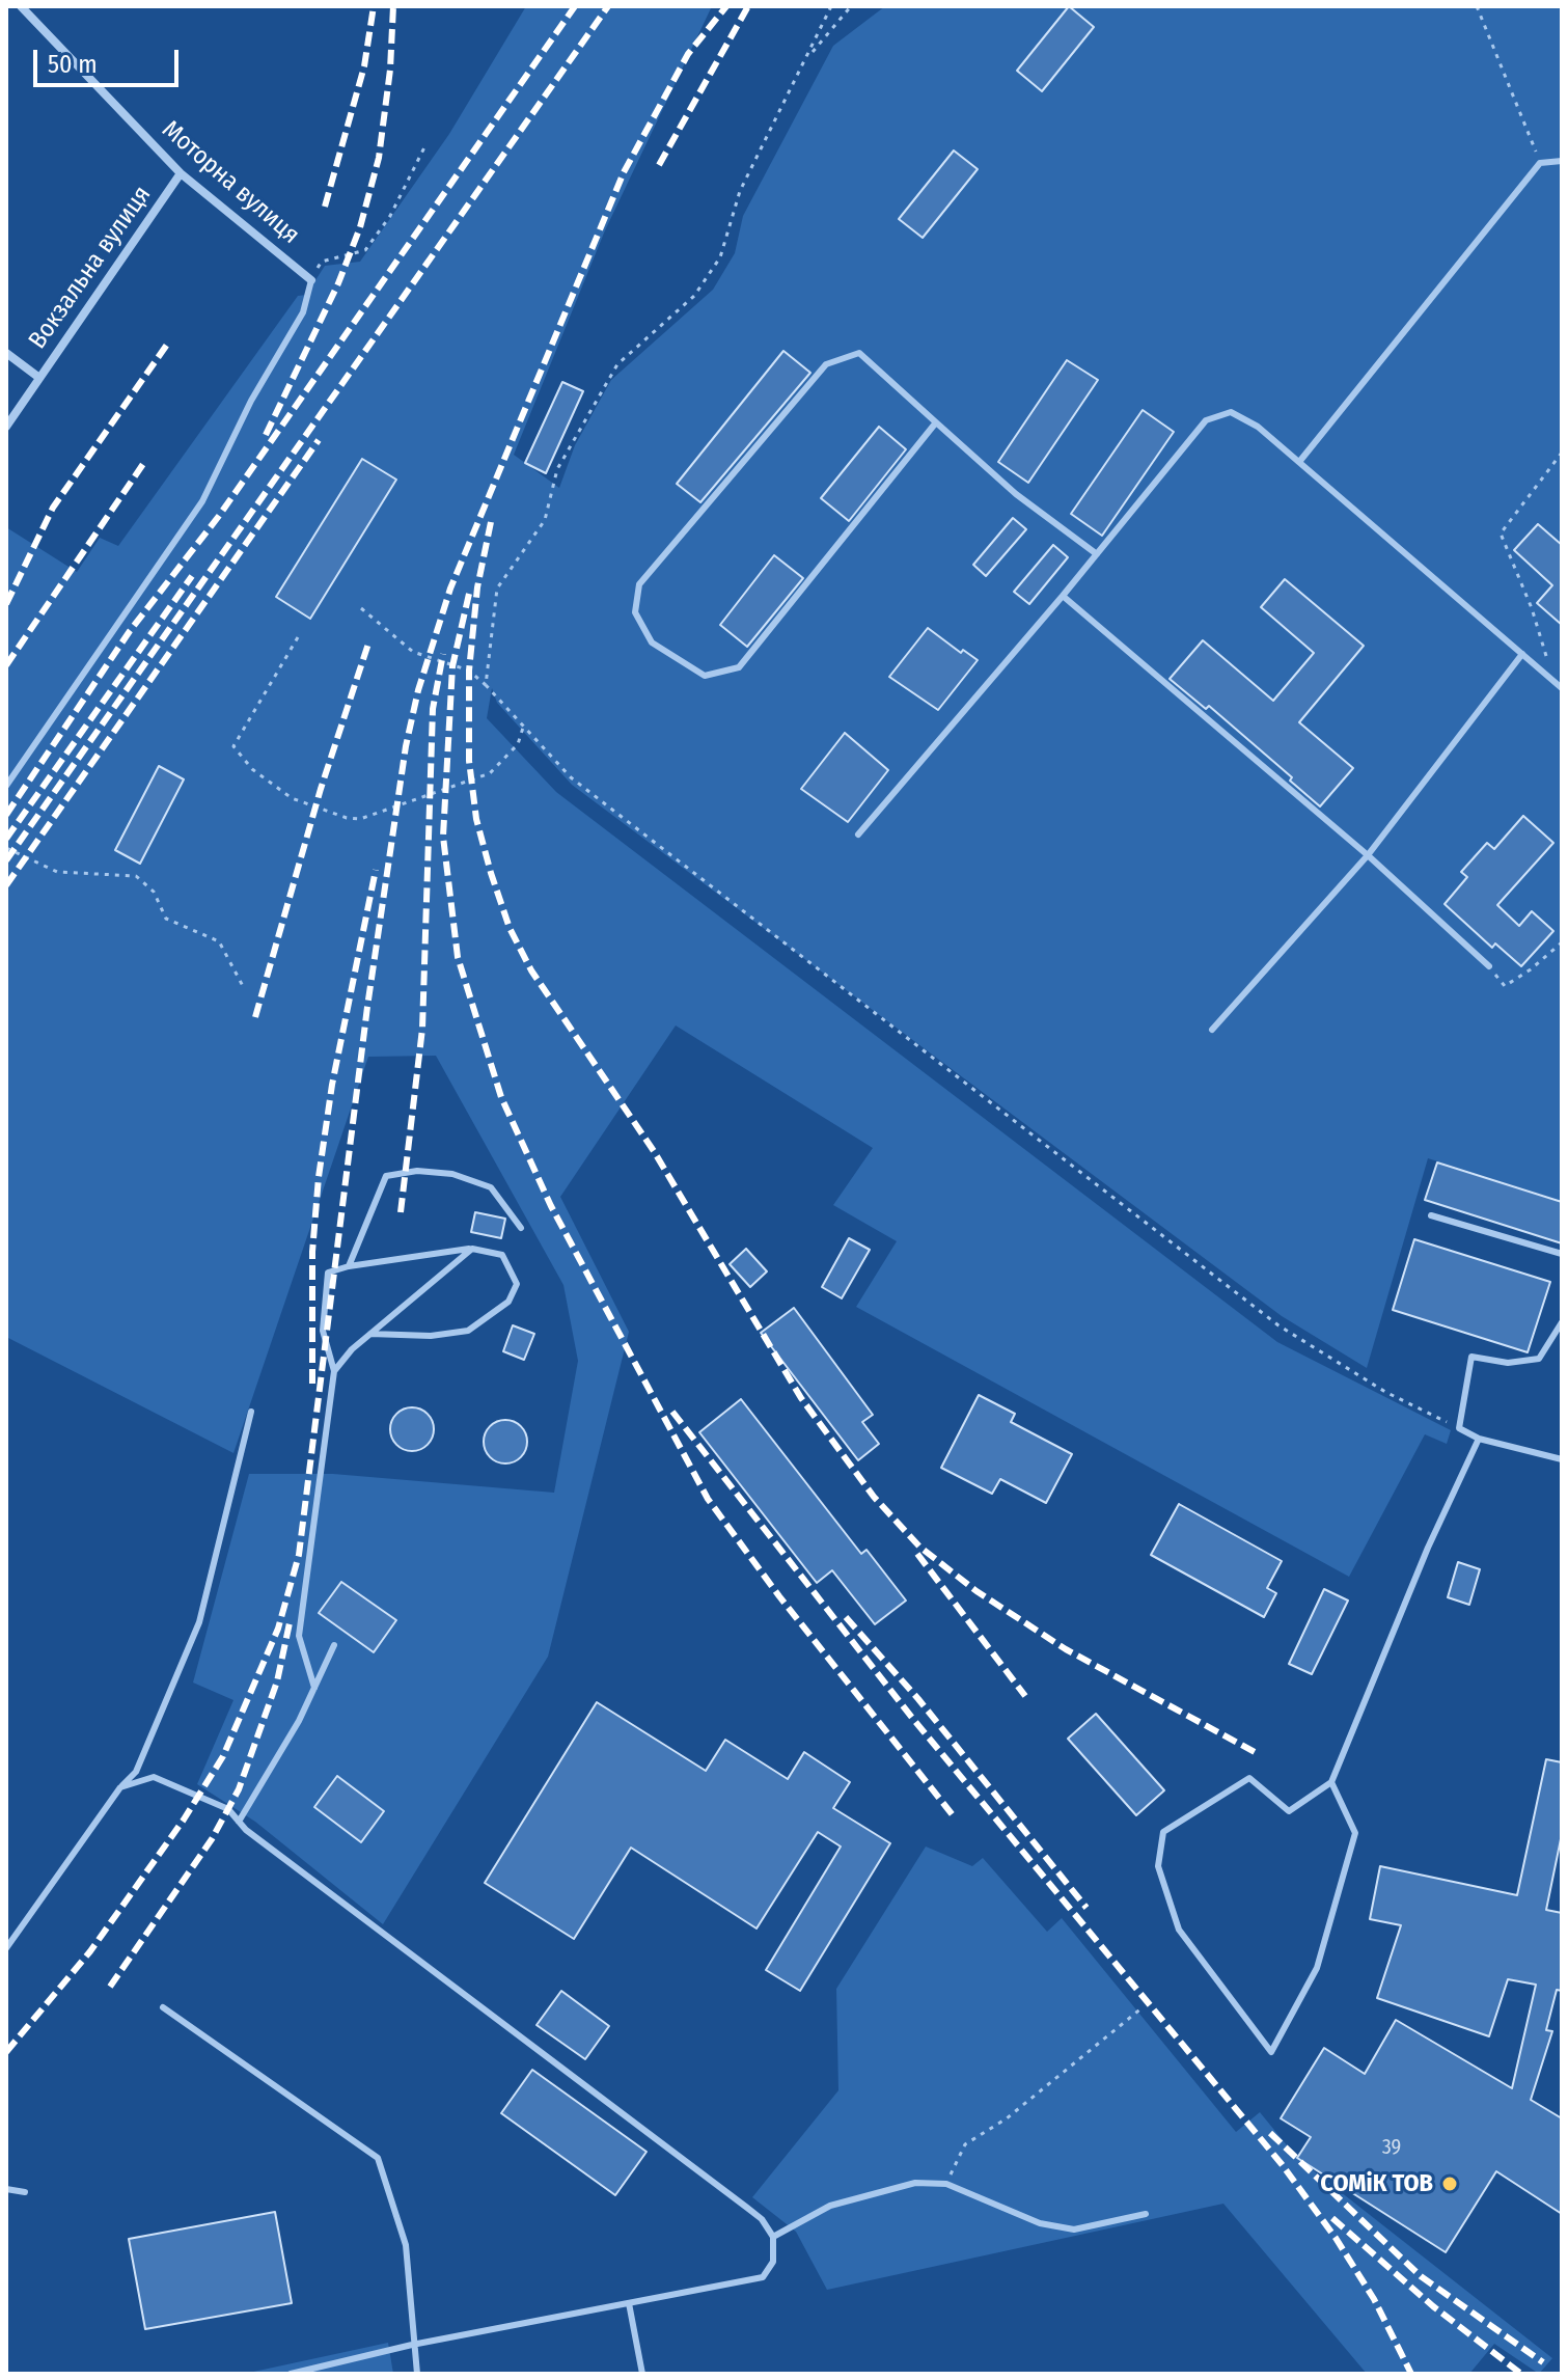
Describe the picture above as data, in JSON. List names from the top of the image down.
{
  "streets": {
    "street": ["Моторна вулиця", "Вокзальна вулиця"]
  },
  "crossings": [
    ["Моторна вулиця", "Вокзальна вулиця"]
  ],
  "places": ["СОМіК ТОВ"],
  "house_numbers": ["39"],
  "scale_bar": "50 m"
}
